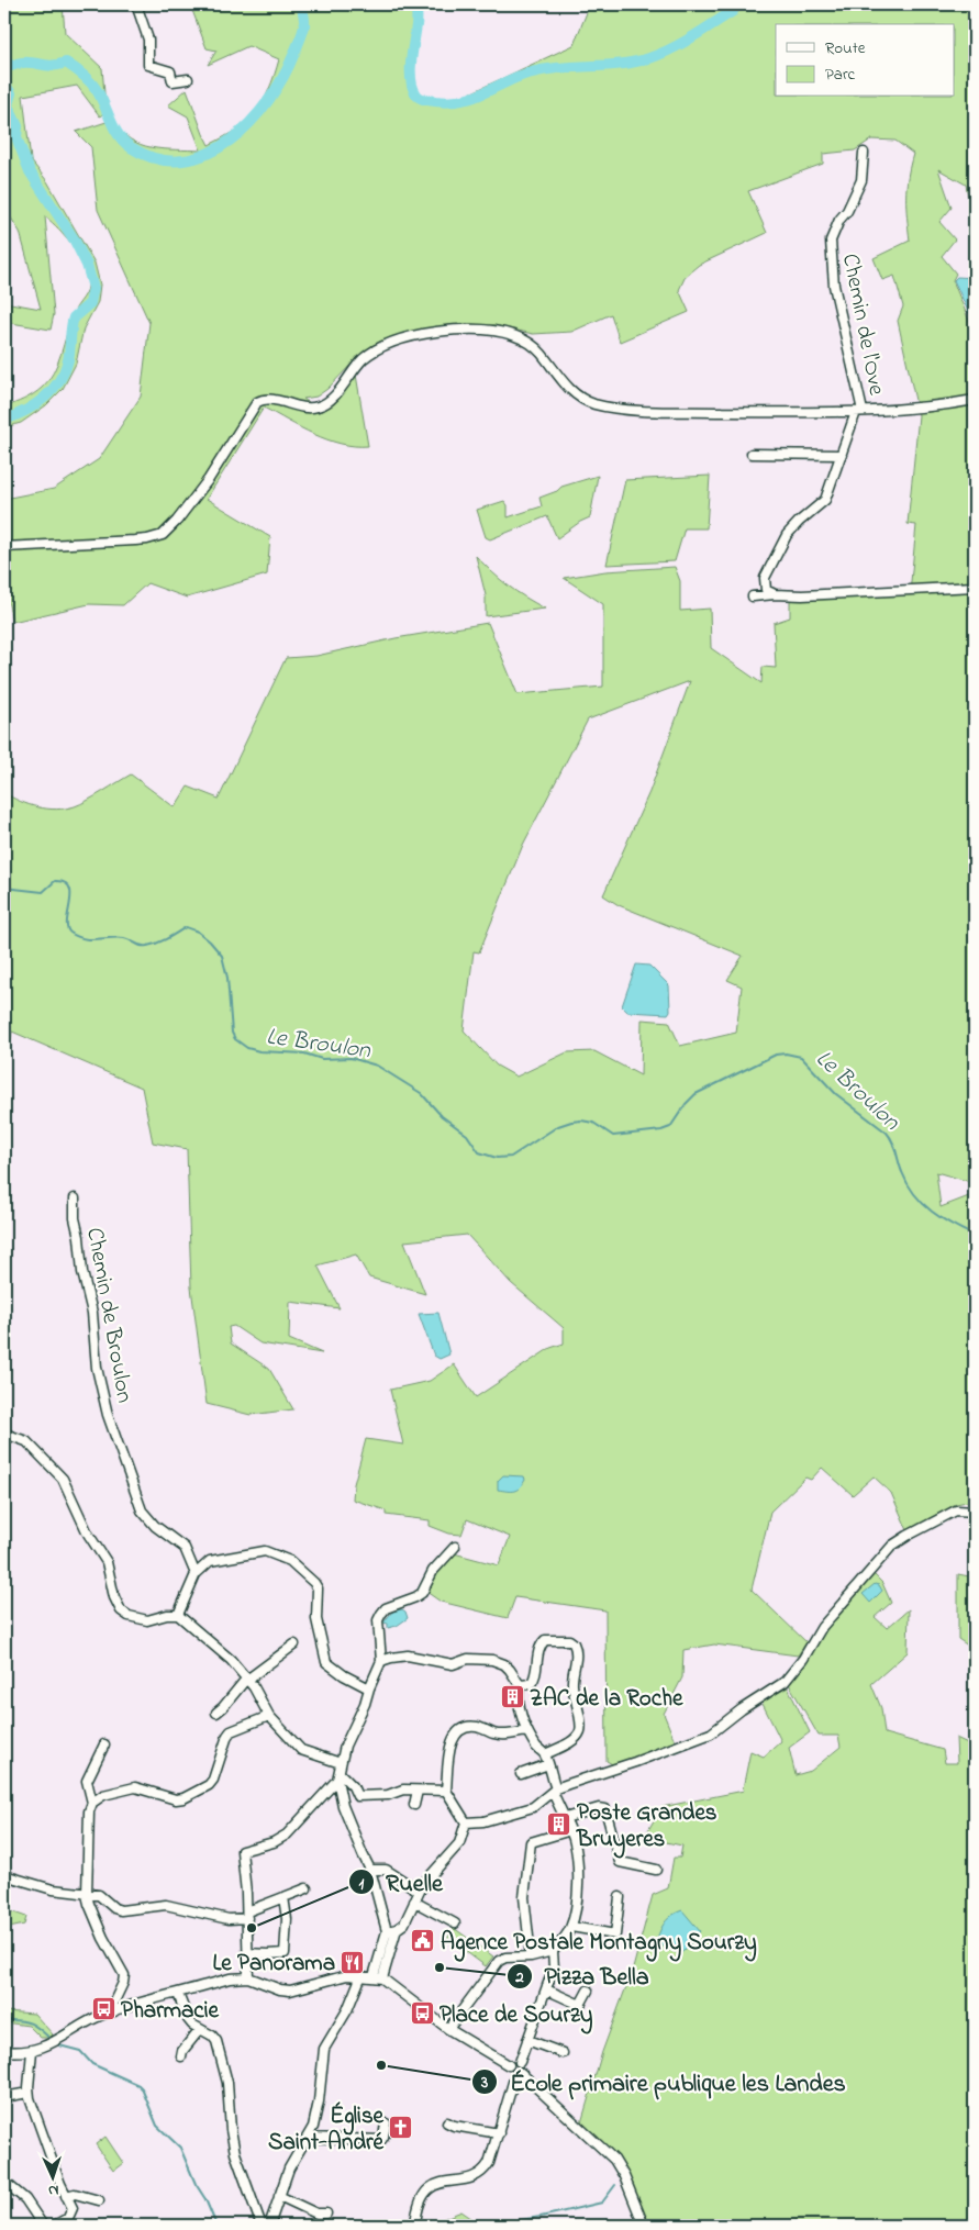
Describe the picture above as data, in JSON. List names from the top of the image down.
{
  "streets": {
    "street": ["Chemin de l'Ove", "Chemin de Broulon"]
  },
  "water": ["Le Broulon"],
  "places": {
    "building": ["ZAC de la Roche", "Poste Grandes Bruyeres"],
    "other": ["Ruelle", "Pizza Bella", "École primaire publique les Landes"],
    "public building": ["Agence Postale Montagny Sourzy"],
    "restaurant": ["Le Panorama"],
    "bus stop": ["Pharmacie", "Place de Sourzy"],
    "church": ["Église Saint-André"]
  },
  "legend": ["Route", "Parc"],
  "north": "bottom"
}
